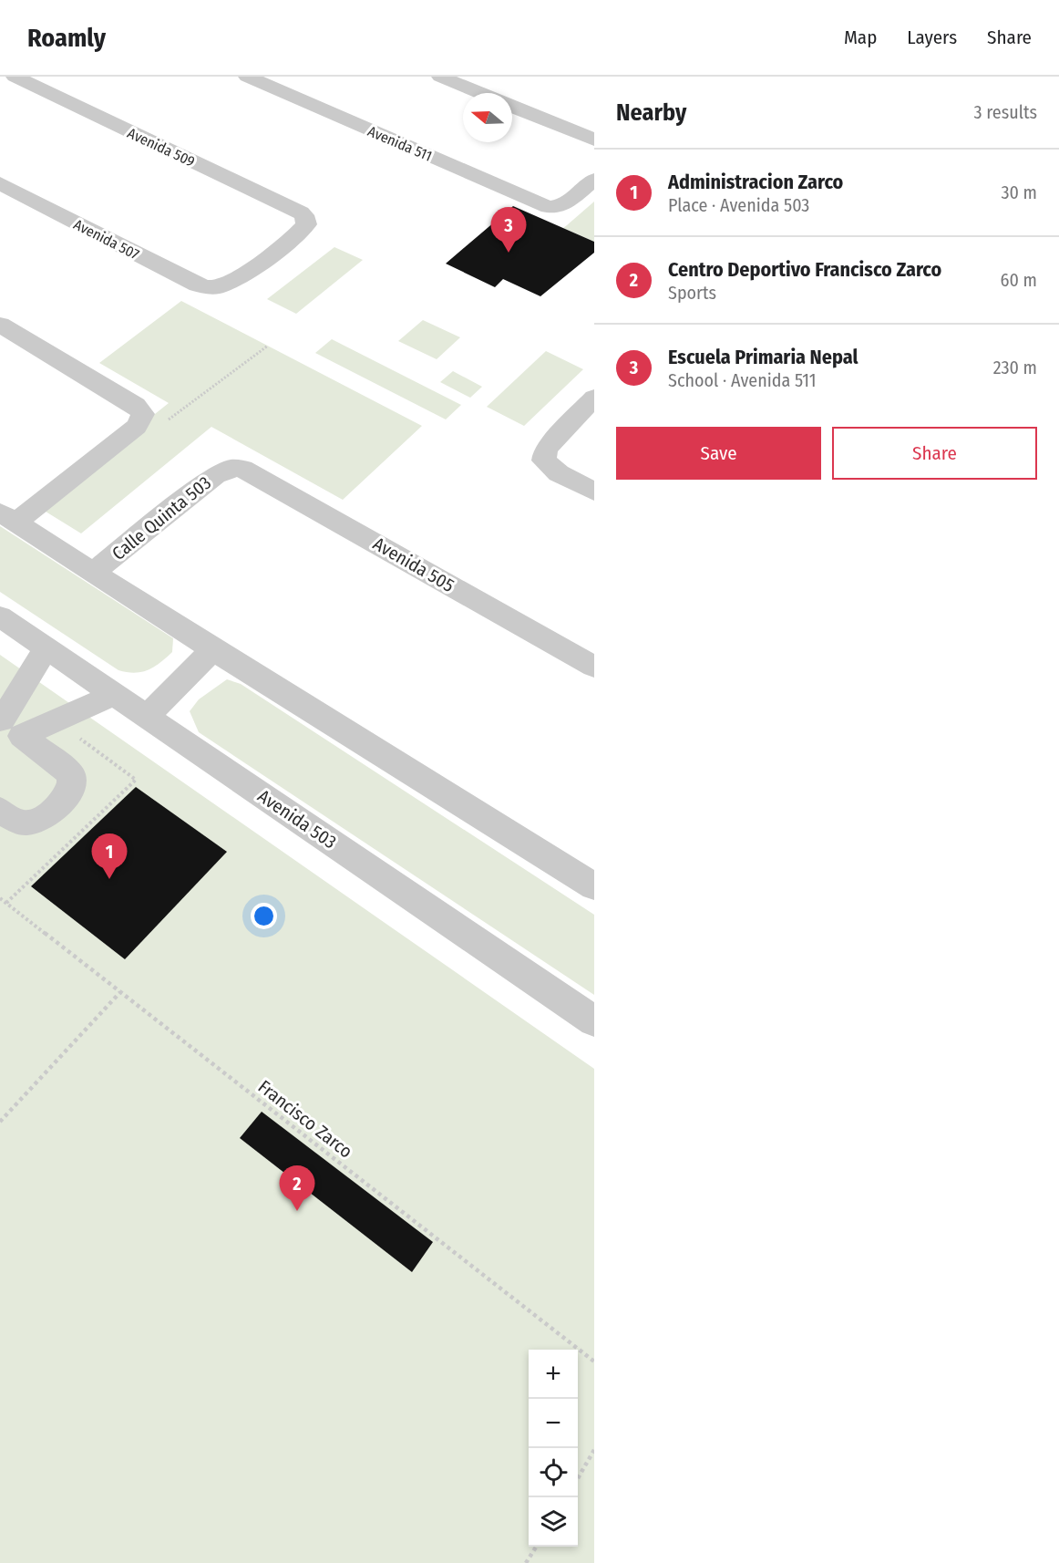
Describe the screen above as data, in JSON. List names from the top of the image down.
{
  "streets": {
    "street": [
      "Avenida 511",
      "Avenida 509",
      "Avenida 507",
      "Calle Quinta 503",
      "Avenida 505",
      "Avenida 503"
    ],
    "path": ["Francisco Zarco"]
  },
  "crossings": [
    ["Avenida 509", "Avenida 507"],
    ["Calle Quinta 503", "Avenida 505"]
  ],
  "north": "left",
  "page": {
    "header": "Roamly",
    "nav": ["Map", "Layers", "Share"],
    "heading": ["Nearby", "3 results"],
    "list": [
      {
        "mark": "1",
        "name": "Administracion Zarco",
        "note": "Place · Avenida 503",
        "value": "30 m"
      },
      {
        "mark": "2",
        "name": "Centro Deportivo Francisco Zarco",
        "note": "Sports",
        "value": "60 m"
      },
      {
        "mark": "3",
        "name": "Escuela Primaria Nepal",
        "note": "School · Avenida 511",
        "value": "230 m"
      }
    ],
    "pins": ["3", "1", "2"],
    "buttons": ["Save", "Share"],
    "map_buttons": ["+", "−"]
  }
}
